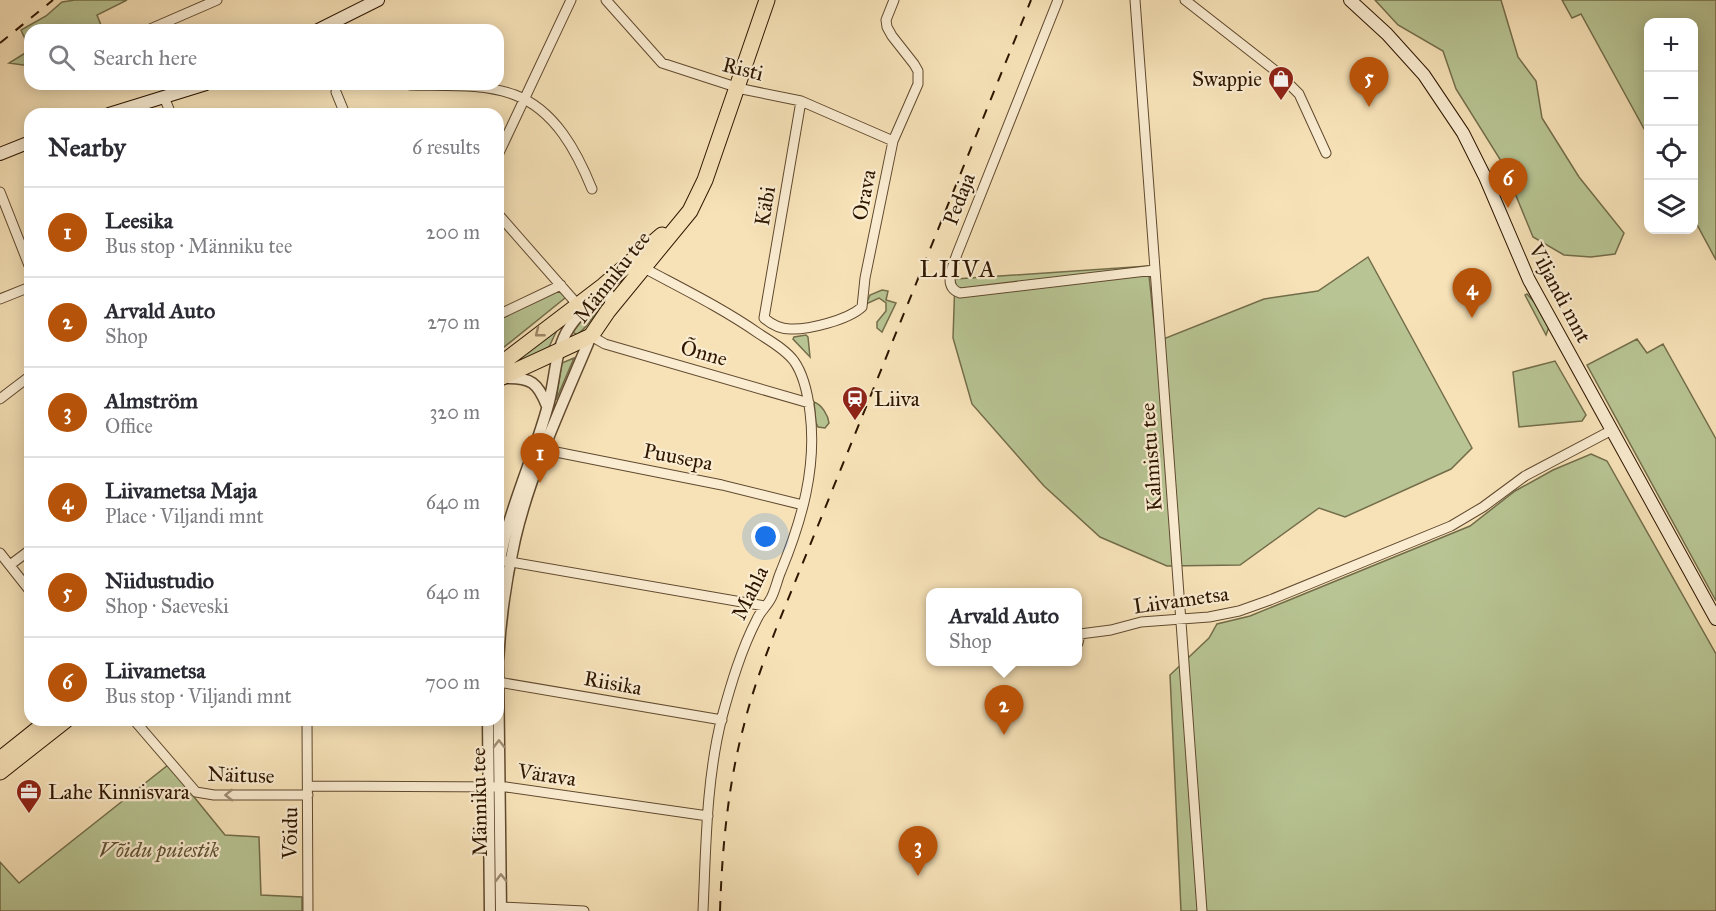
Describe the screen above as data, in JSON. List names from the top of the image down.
{
  "streets": {
    "highway": ["Männiku tee"],
    "main road": ["Viljandi mnt"],
    "street": [
      "Risti",
      "Orava",
      "Pedaja",
      "Käbi",
      "Õnne",
      "Puusepa",
      "Kalmistu tee",
      "Mahla",
      "Liivametsa",
      "Riisika",
      "Näituse",
      "Värava",
      "Võidu"
    ]
  },
  "crossings": [
    ["Risti", "Orava"],
    ["Risti", "Käbi"],
    ["Risti", "Männiku tee"],
    ["Orava", "Käbi"],
    ["Pedaja", "Kalmistu tee"],
    ["Männiku tee", "Õnne"],
    ["Männiku tee", "Puusepa"],
    ["Männiku tee", "Mahla"],
    ["Männiku tee", "Värava"],
    ["Viljandi mnt", "Liivametsa"],
    ["Õnne", "Mahla"],
    ["Puusepa", "Mahla"],
    ["Kalmistu tee", "Liivametsa"],
    ["Mahla", "Riisika"],
    ["Mahla", "Värava"],
    ["Näituse", "Värava"],
    ["Näituse", "Võidu"],
    ["Värava", "Võidu"]
  ],
  "one_way": ["Näituse"],
  "districts": ["LIIVA"],
  "parks": ["Võidu puiestik"],
  "places": {
    "shop": ["Swappie"],
    "station": ["Liiva"],
    "office": ["Lahe Kinnisvara"]
  },
  "page": {
    "map_buttons": ["+", "−"],
    "search": "Search here",
    "pins": [
      "5",
      "6",
      "4",
      "1",
      "2",
      "3"
    ],
    "heading": ["Nearby", "6 results"],
    "list": [
      {
        "mark": "1",
        "name": "Leesika",
        "note": "Bus stop · Männiku tee",
        "value": "200 m"
      },
      {
        "mark": "2",
        "name": "Arvald Auto",
        "note": "Shop",
        "value": "270 m"
      },
      {
        "mark": "3",
        "name": "Almström",
        "note": "Office",
        "value": "320 m"
      },
      {
        "mark": "4",
        "name": "Liivametsa Maja",
        "note": "Place · Viljandi mnt",
        "value": "640 m"
      },
      {
        "mark": "5",
        "name": "Niidustudio",
        "note": "Shop · Saeveski",
        "value": "640 m"
      },
      {
        "mark": "6",
        "name": "Liivametsa",
        "note": "Bus stop · Viljandi mnt",
        "value": "700 m"
      }
    ],
    "popup": ["Arvald Auto", "Shop"]
  }
}
